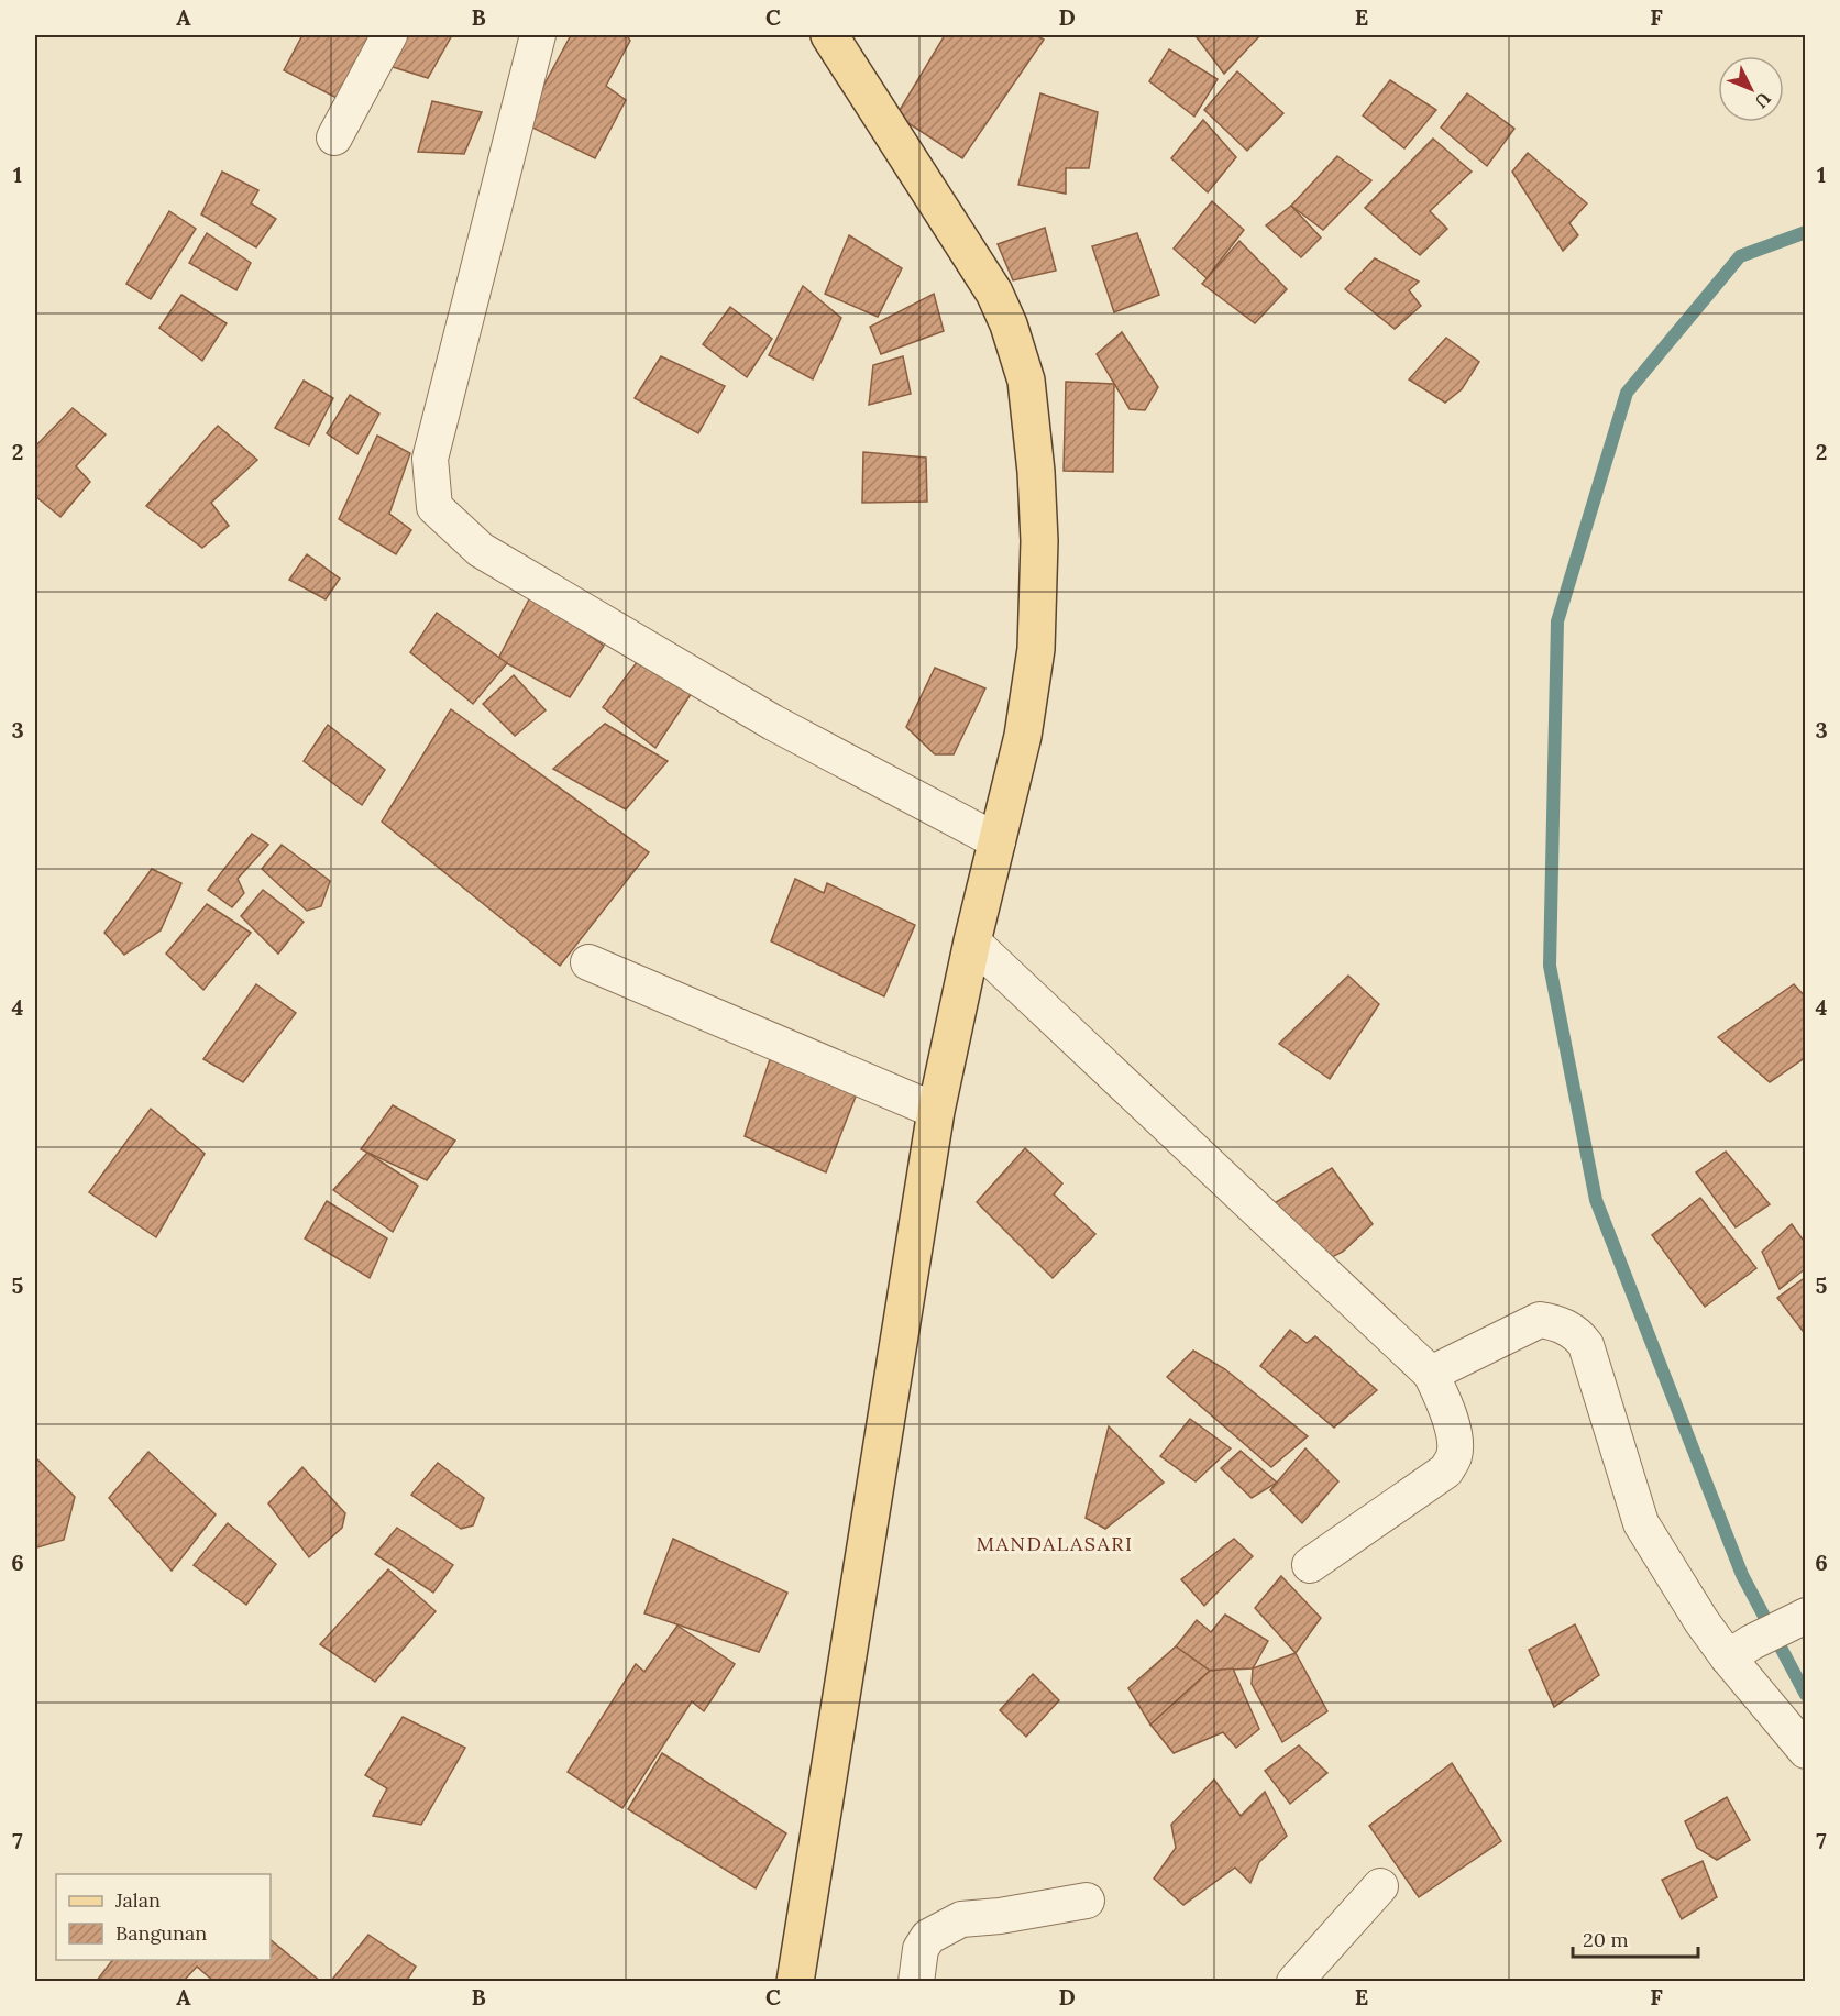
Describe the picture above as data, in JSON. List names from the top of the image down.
{
  "districts": ["MANDALASARI"],
  "legend": ["Jalan", "Bangunan"],
  "scale_bar": "20 m",
  "north": "bottom right",
  "grid": {
    "columns": [
      "A",
      "B",
      "C",
      "D",
      "E",
      "F"
    ],
    "rows": [
      "1",
      "2",
      "3",
      "4",
      "5",
      "6",
      "7"
    ]
  }
}
